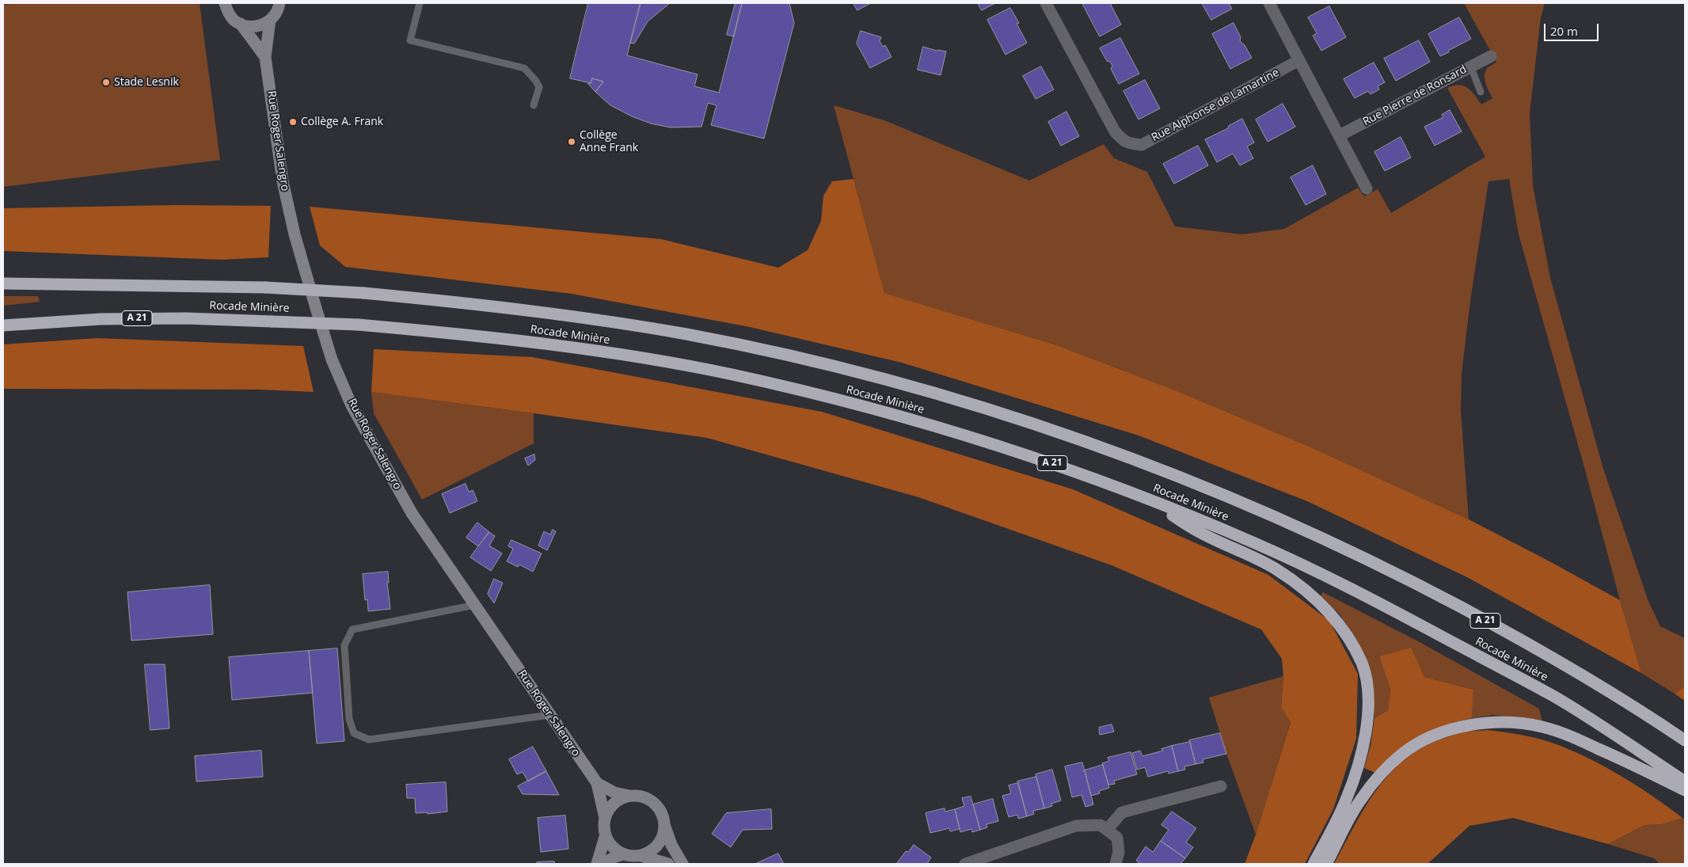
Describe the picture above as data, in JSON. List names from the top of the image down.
{
  "streets": {
    "highway": ["Rocade Minière", "A 21"],
    "street": ["Rue Pierre de Ronsard", "Rue Alphonse de Lamartine", "Rue Roger Salengro"]
  },
  "places": ["Stade Lesnik", "Collège A. Frank", "Collège Anne Frank"],
  "scale_bar": "20 m"
}
